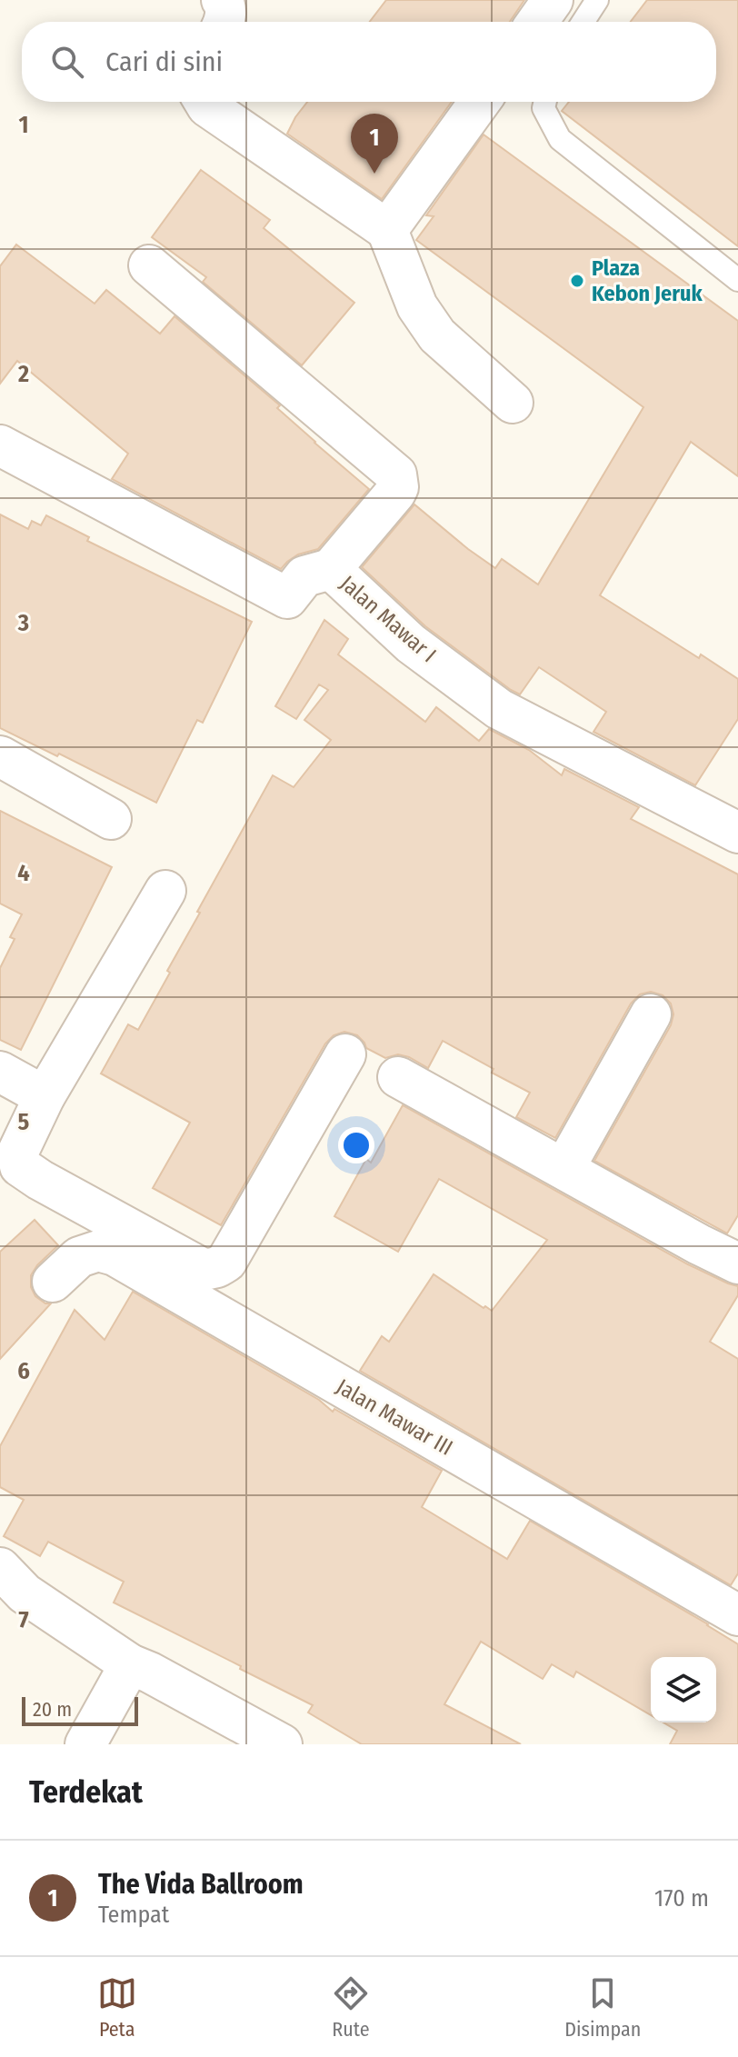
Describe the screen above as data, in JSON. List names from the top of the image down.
{
  "streets": {
    "street": ["Jalan Mawar I", "Jalan Mawar III"]
  },
  "places": ["Plaza Kebon Jeruk"],
  "scale_bar": "20 m",
  "page": {
    "search": "Cari di sini",
    "pins": "1",
    "scale": "20 m",
    "heading": "Terdekat",
    "list": [
      {
        "mark": "1",
        "name": "The Vida Ballroom",
        "note": "Tempat",
        "value": "170 m"
      }
    ],
    "nav": ["Peta", "Rute", "Disimpan"]
  },
  "grid": {
    "rows": [
      "1",
      "2",
      "3",
      "4",
      "5",
      "6",
      "7"
    ]
  }
}
